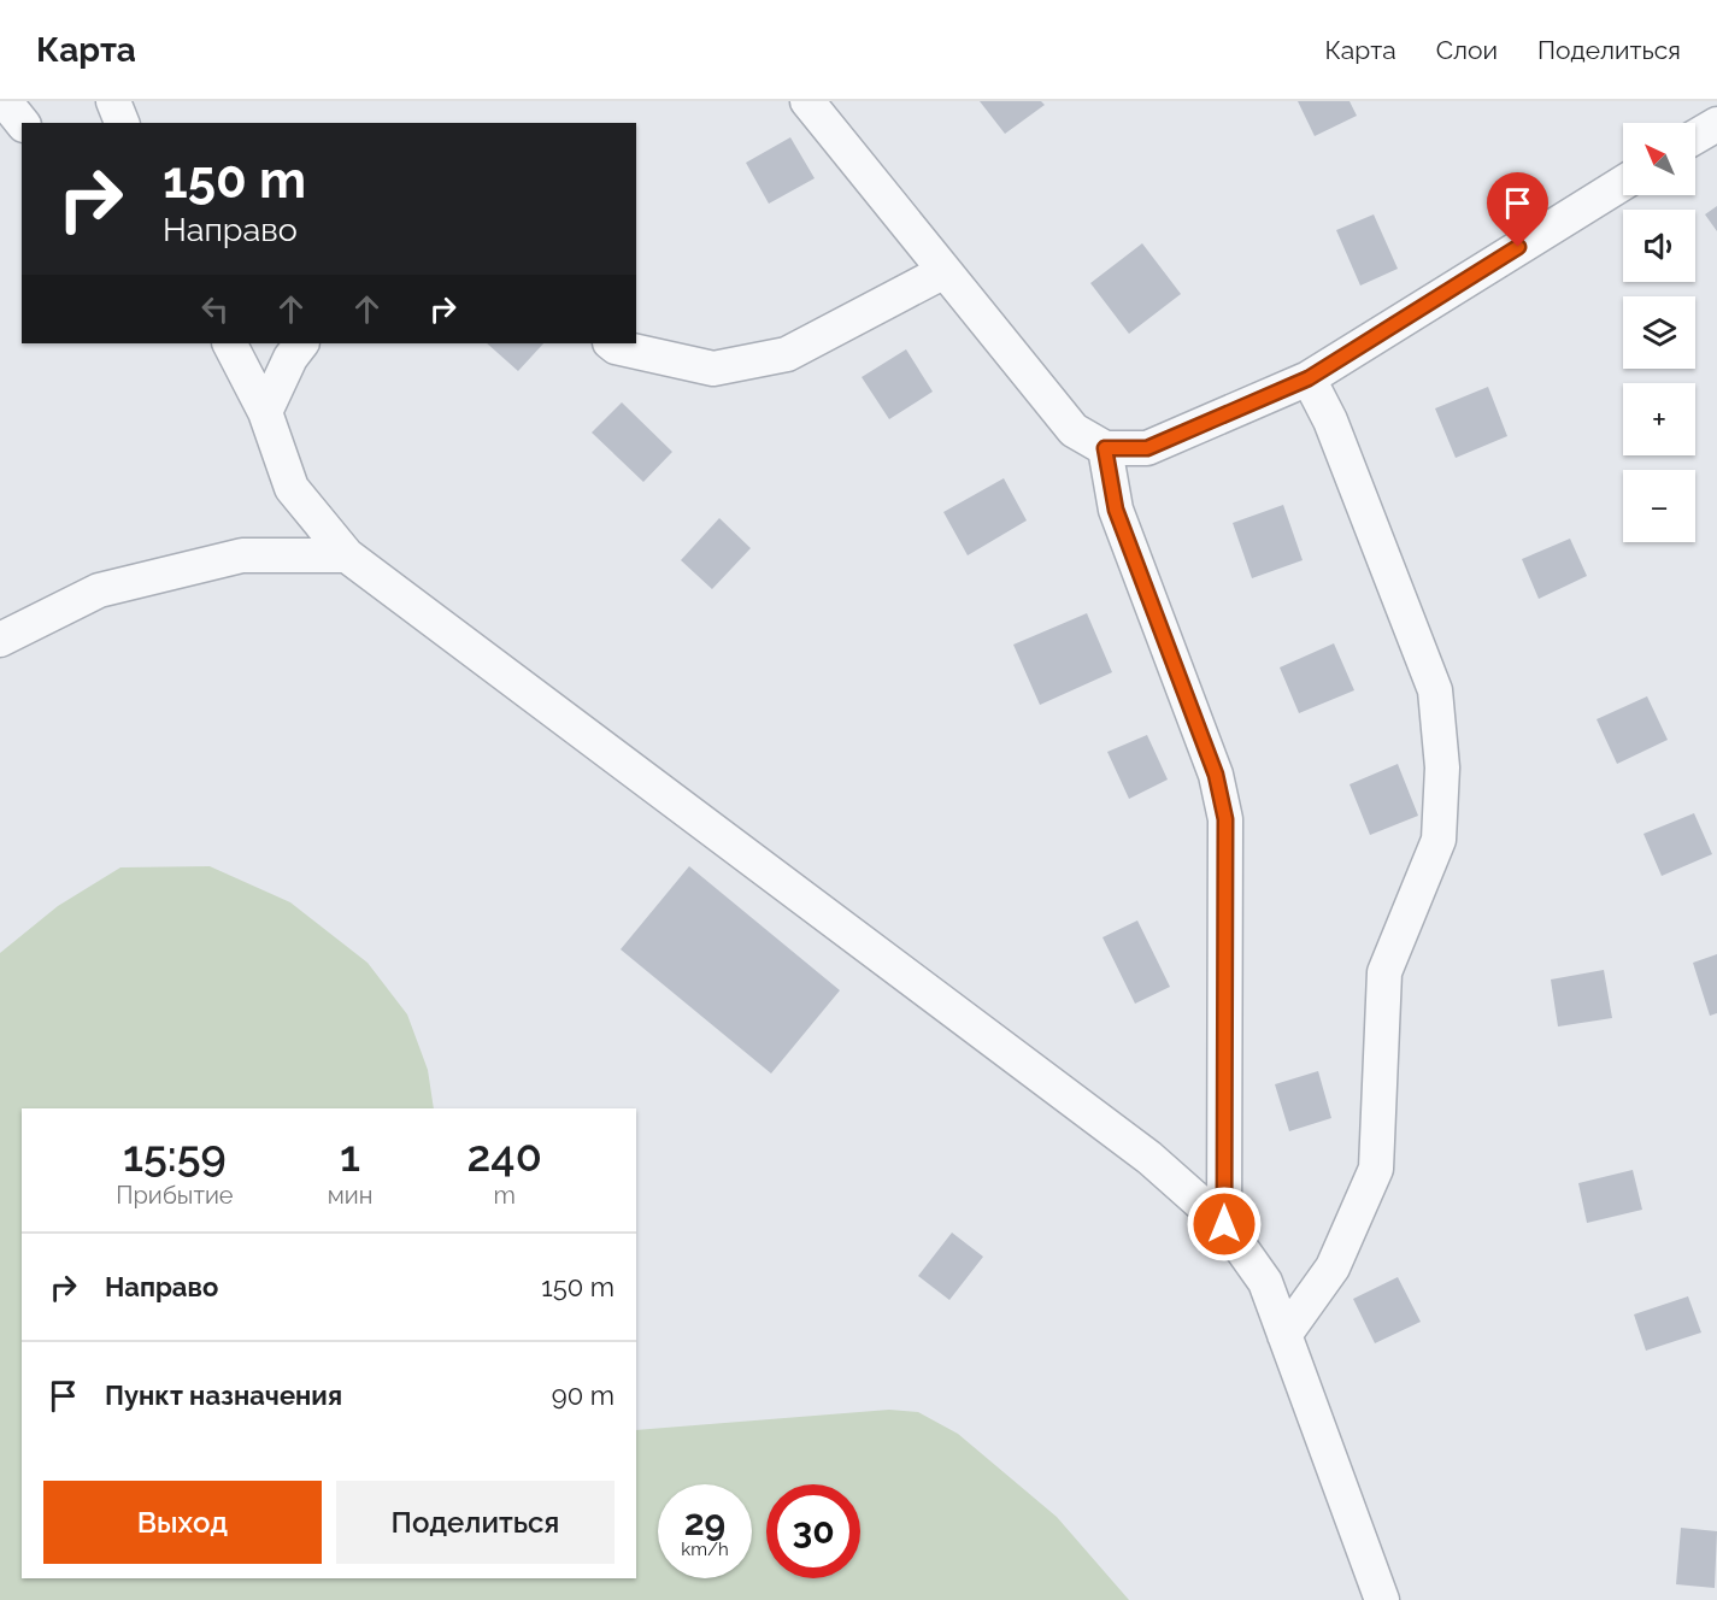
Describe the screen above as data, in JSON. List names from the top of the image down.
{
  "north": "top left",
  "page": {
    "header": "Карта",
    "nav": ["Карта", "Слои", "Поделиться"],
    "map_buttons": ["+", "−"],
    "turn": ["150 m", "Направо"],
    "eta": [
      "15:59",
      "Прибытие",
      "1",
      "мин",
      "240",
      "m"
    ],
    "list": [
      {
        "name": "Направо",
        "value": "150 m"
      },
      {
        "name": "Пункт назначения",
        "value": "90 m"
      }
    ],
    "buttons": ["Выход", "Поделиться"],
    "speed": "29 km/h",
    "limit": "30"
  }
}
